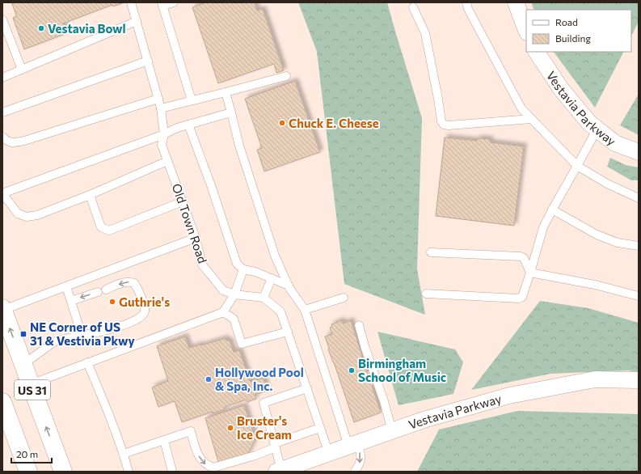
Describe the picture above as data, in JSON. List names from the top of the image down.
{
  "streets": {
    "main road": ["US 31"],
    "street": ["Vestavia Parkway"],
    "lane": ["Old Town Road"]
  },
  "places": {
    "other": [
      "Vestavia Bowl",
      "Chuck E. Cheese",
      "Guthrie's",
      "Birmingham School of Music",
      "Hollywood Pool & Spa, Inc.",
      "Bruster's Ice Cream"
    ],
    "transit": ["NE Corner of US 31 & Vestivia Pkwy"]
  },
  "legend": ["Road", "Building"],
  "scale_bar": "20 m"
}
